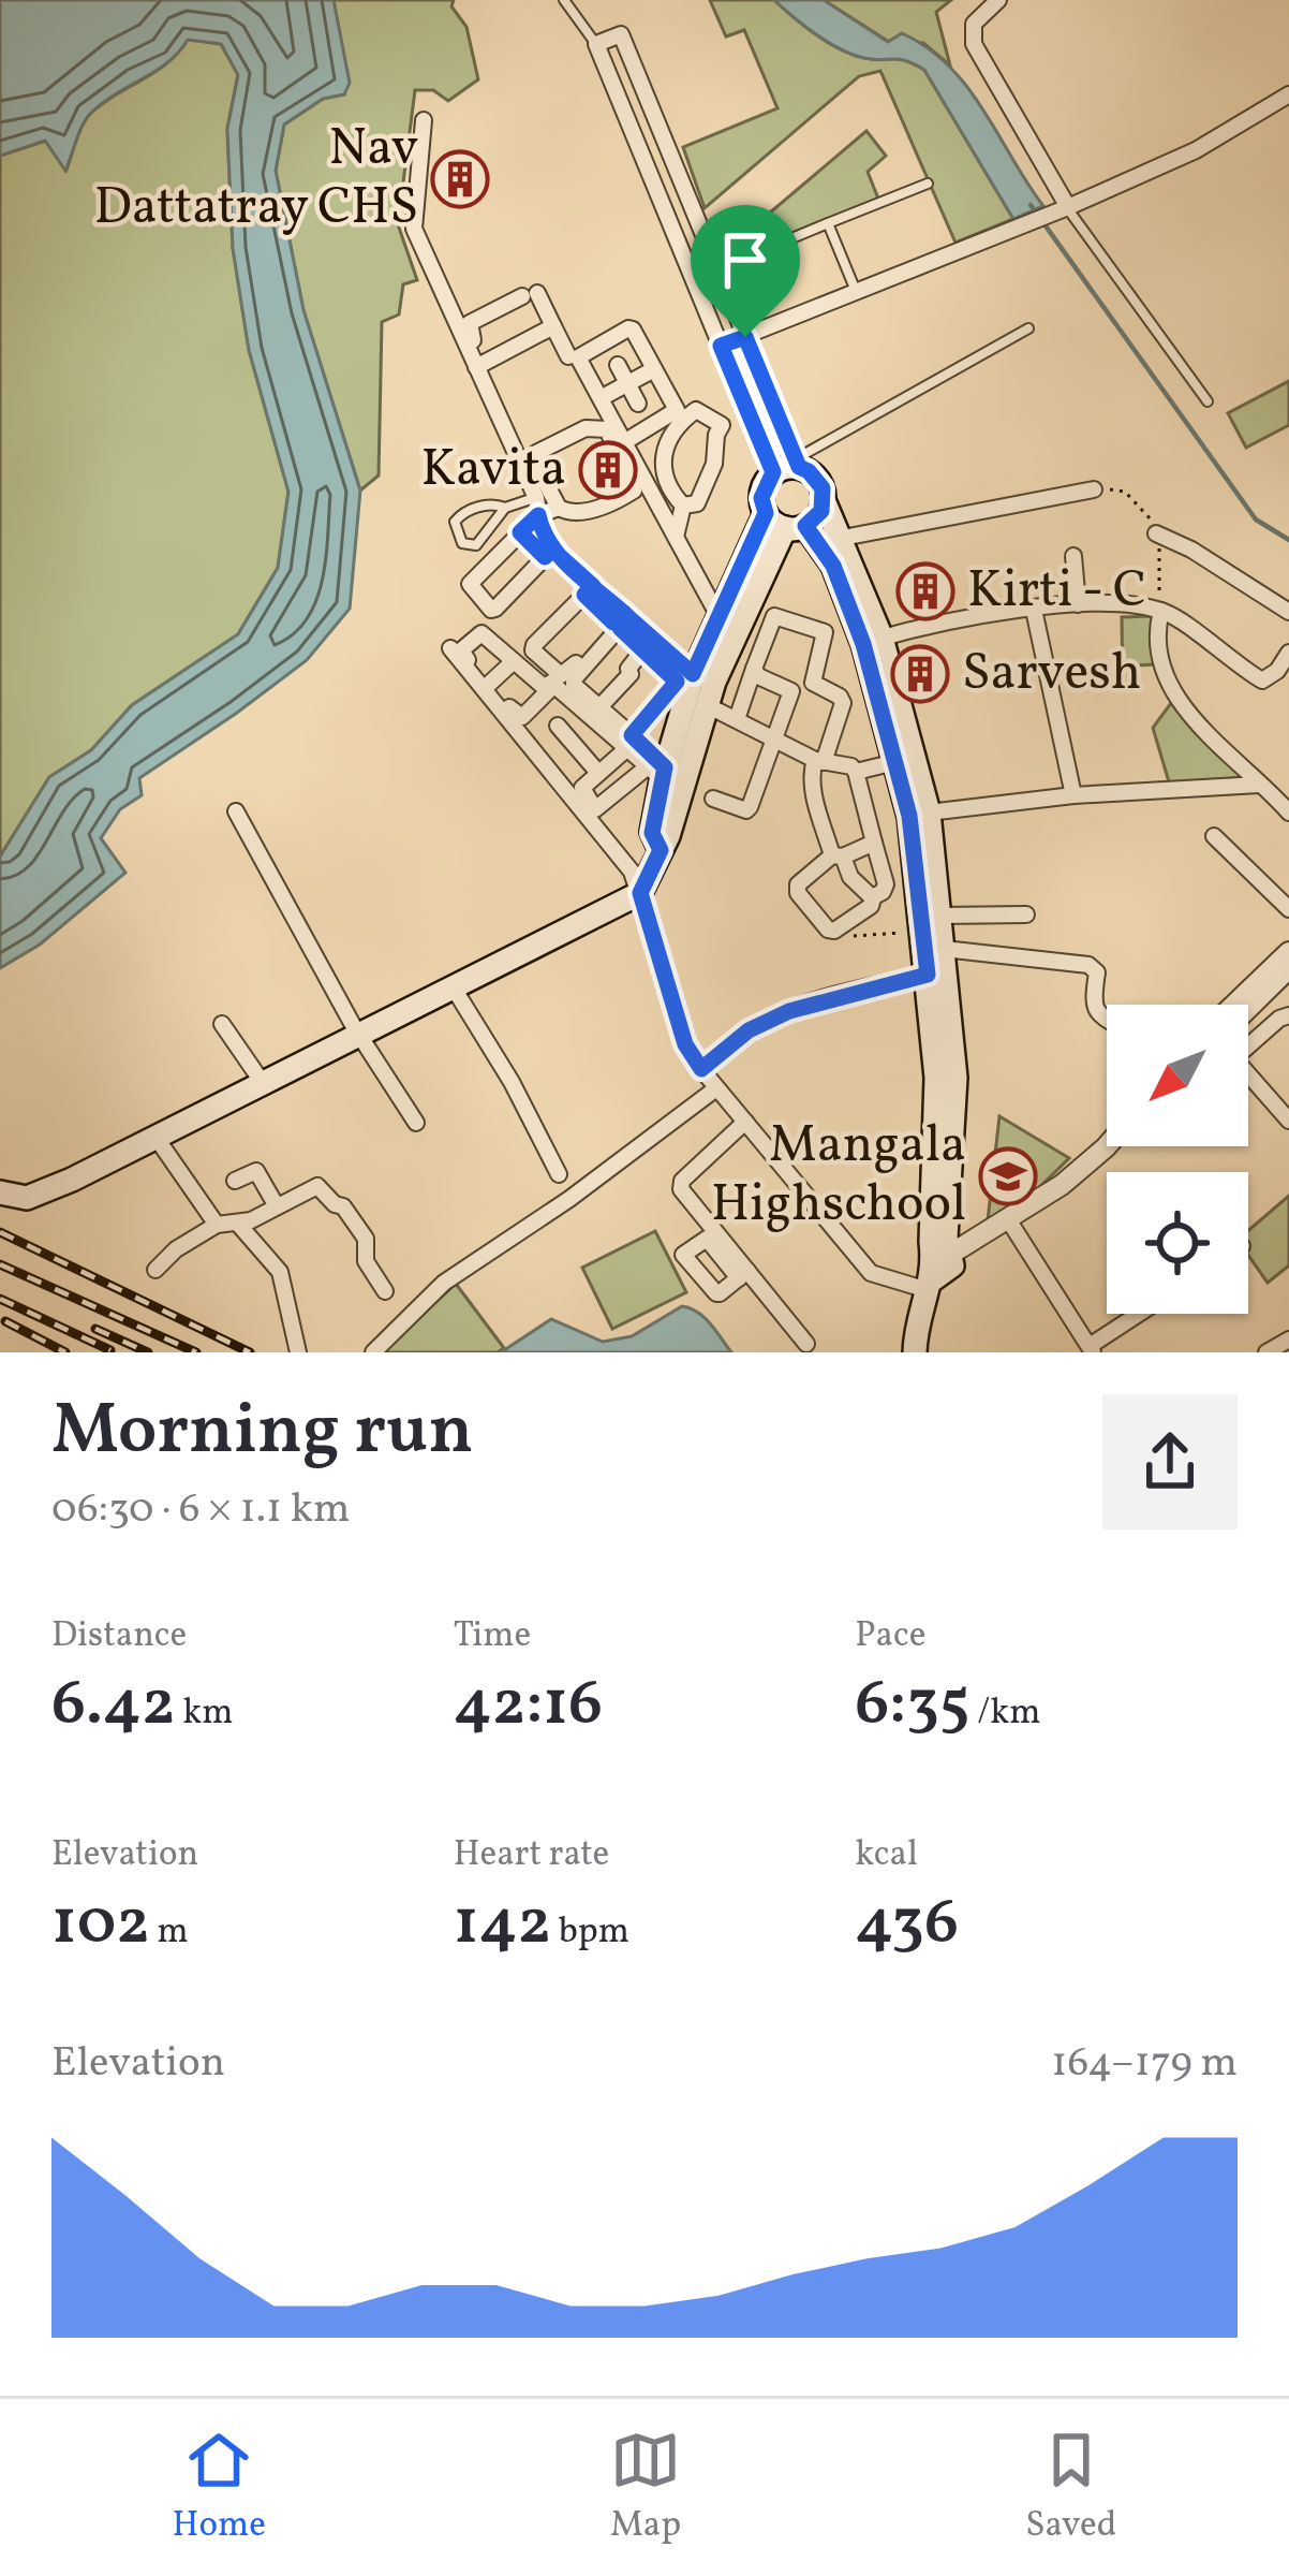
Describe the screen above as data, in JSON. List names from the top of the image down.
{
  "places": {
    "building": [
      "Nav Dattatray CHS",
      "Kavita",
      "Kirti - C",
      "Sarvesh"
    ],
    "school or university": ["Mangala Highschool"]
  },
  "north": "bottom left",
  "page": {
    "heading": ["Morning run", "06:30 · 6 × 1.1 km"],
    "stats": [
      ["Distance", "6.42 km"],
      ["Time", "42:16"],
      ["Pace", "6:35 /km"],
      ["Elevation", "102 m"],
      ["Heart rate", "142 bpm"],
      ["kcal", "436"]
    ],
    "chart": ["Elevation", "164–179 m"],
    "tabs": ["Home", "Map", "Saved"]
  }
}
